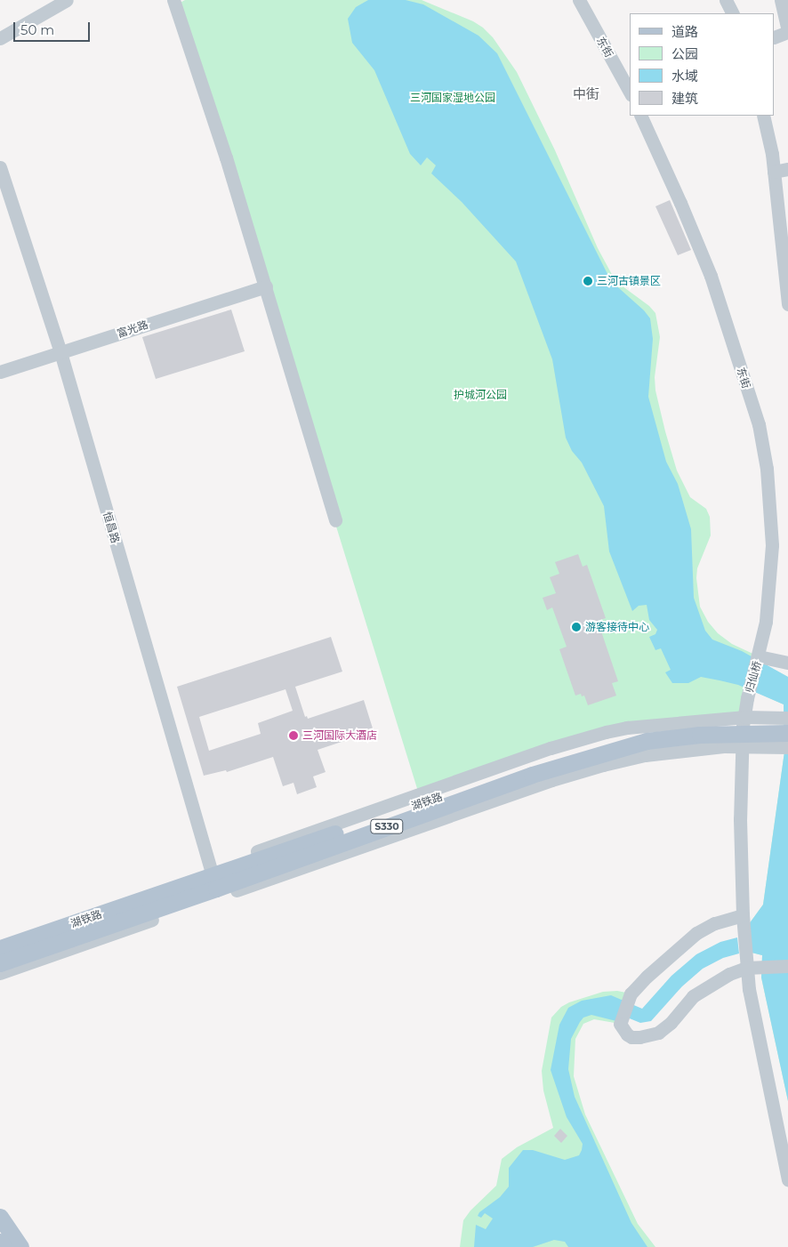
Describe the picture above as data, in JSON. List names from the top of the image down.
{
  "streets": {
    "main road": ["湖铁路", "S330"],
    "street": [
      "东街",
      "富光路",
      "恒昌路",
      "归仙桥"
    ]
  },
  "crossings": [
    ["东街", "归仙桥"],
    ["富光路", "恒昌路"],
    ["恒昌路", "湖铁路"],
    ["归仙桥", "湖铁路"]
  ],
  "districts": ["中街"],
  "parks": ["三河国家湿地公园", "护城河公园"],
  "places": ["三河古镇景区", "游客接待中心", "三河国际大酒店"],
  "legend": [
    "道路",
    "公园",
    "水域",
    "建筑"
  ],
  "scale_bar": "50 m"
}
